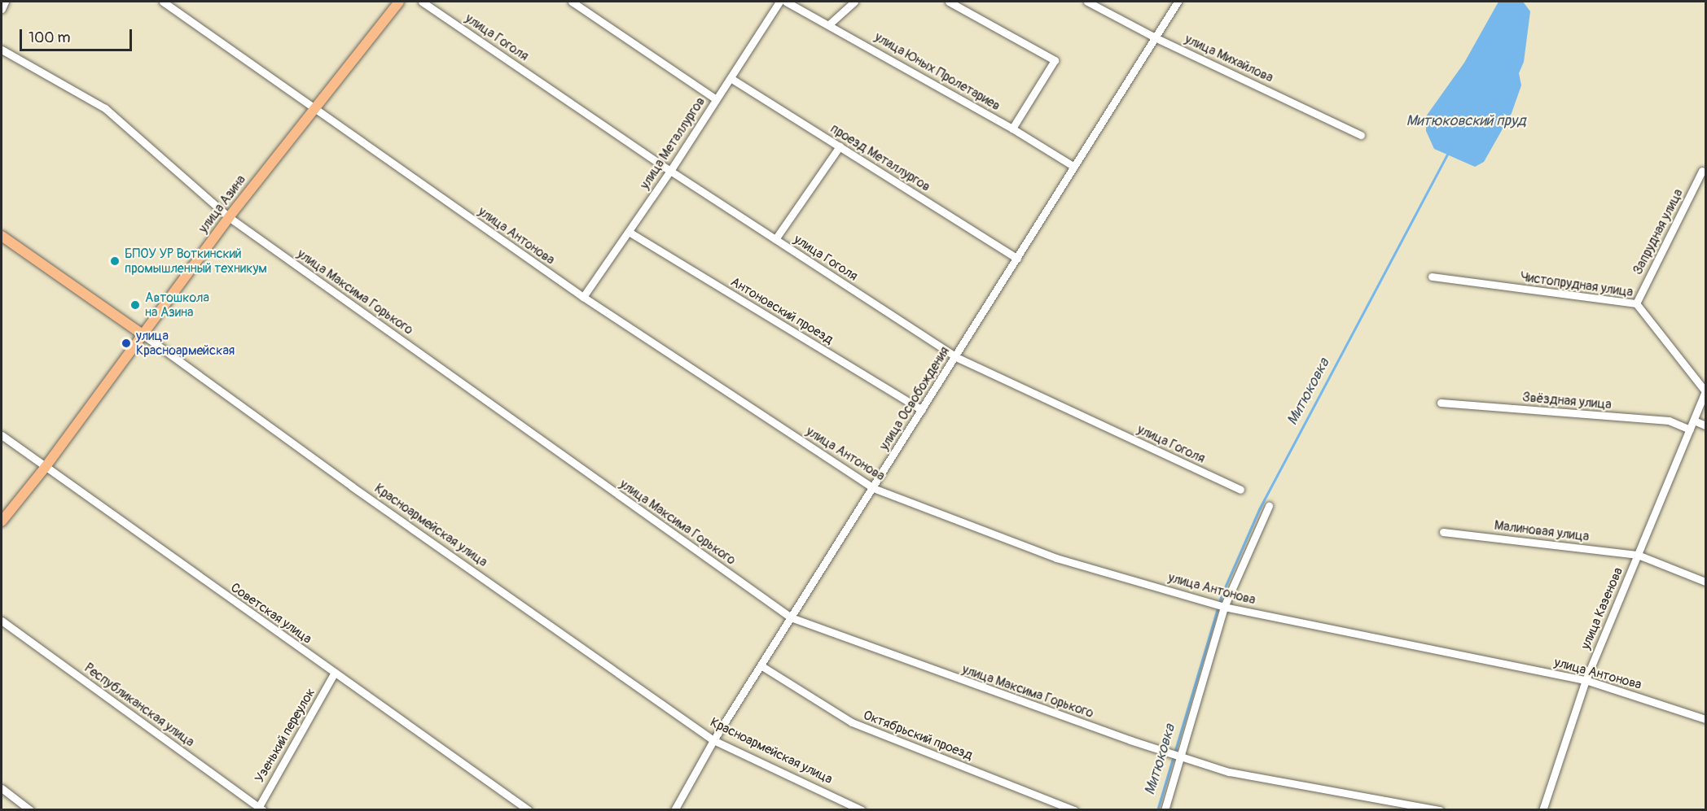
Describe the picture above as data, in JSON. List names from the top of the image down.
{
  "streets": {
    "main road": ["улица Азина", "Красноармейская улица"],
    "street": [
      "улица Гоголя",
      "улица Михайлова",
      "улица Юных Пролетариев",
      "улица Металлургов",
      "проезд Металлургов",
      "Запрудная улица",
      "улица Антонова",
      "Чистопрудная улица",
      "улица Максима Горького",
      "Антоновский проезд",
      "улица Освобождения",
      "Звёздная улица",
      "Малиновая улица",
      "улица Казенова",
      "Советская улица",
      "Республиканская улица",
      "Узенький переулок",
      "Октябрьский проезд"
    ]
  },
  "crossings": [
    ["улица Гоголя", "улица Металлургов"],
    ["улица Гоголя", "улица Освобождения"],
    ["улица Михайлова", "улица Освобождения"],
    ["улица Юных Пролетариев", "улица Освобождения"],
    ["улица Металлургов", "проезд Металлургов"],
    ["улица Металлургов", "улица Антонова"],
    ["улица Металлургов", "Антоновский проезд"],
    ["проезд Металлургов", "улица Освобождения"],
    ["улица Азина", "улица Антонова"],
    ["улица Азина", "улица Максима Горького"],
    ["улица Азина", "Красноармейская улица"],
    ["улица Азина", "Советская улица"],
    ["Запрудная улица", "Чистопрудная улица"],
    ["улица Антонова", "улица Освобождения"],
    ["улица Антонова", "улица Казенова"],
    ["Чистопрудная улица", "улица Казенова"],
    ["улица Максима Горького", "улица Освобождения"],
    ["Антоновский проезд", "улица Освобождения"],
    ["улица Освобождения", "Красноармейская улица"],
    ["улица Освобождения", "Октябрьский проезд"],
    ["Звёздная улица", "улица Казенова"],
    ["Малиновая улица", "улица Казенова"],
    ["Советская улица", "Узенький переулок"],
    ["Республиканская улица", "Узенький переулок"]
  ],
  "water": ["Митюковский пруд", "Митюковка"],
  "places": ["БПОУ УР Воткинский промышленный техникум", "Автошкола на Азина", "улица Красноармейская"],
  "scale_bar": "100 m"
}
